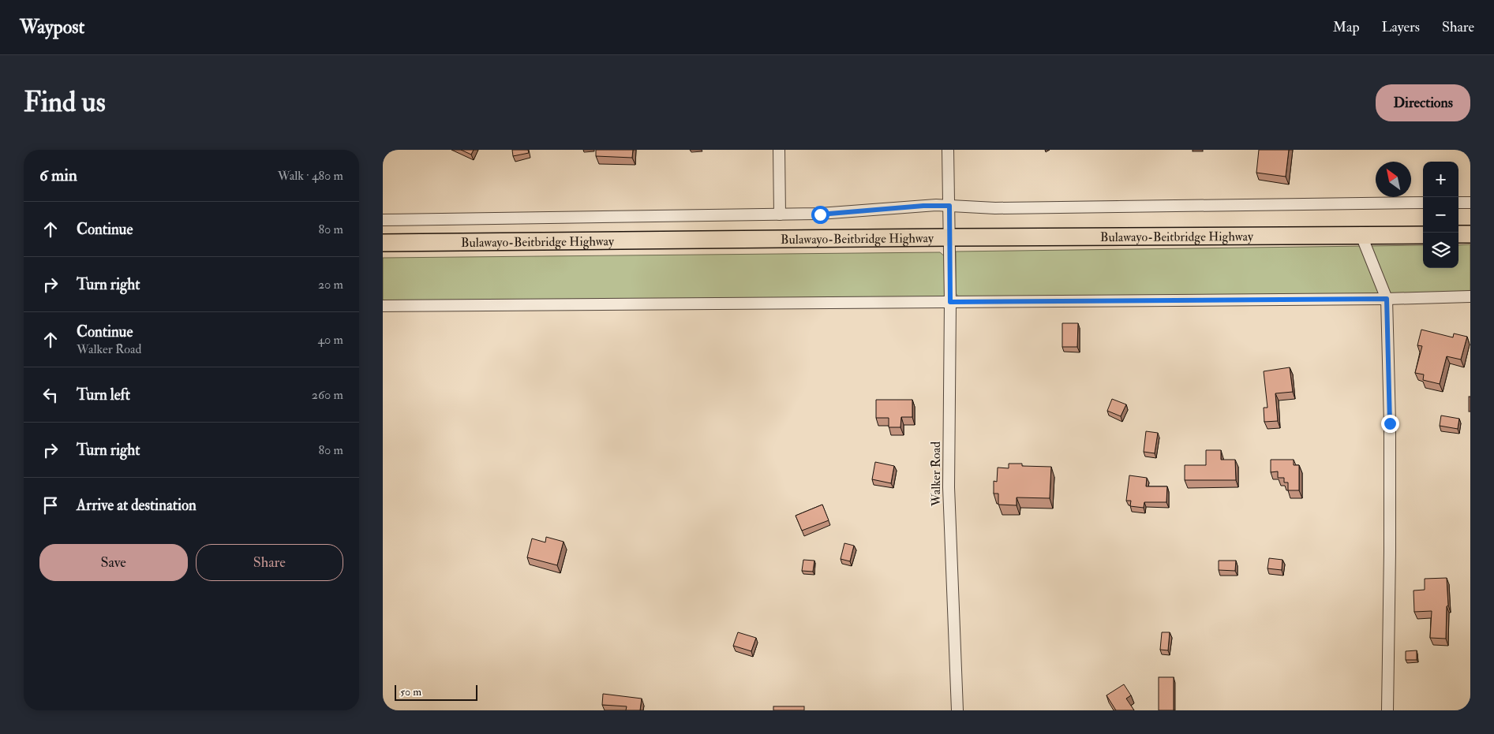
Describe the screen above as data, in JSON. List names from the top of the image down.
{
  "streets": {
    "highway": ["Bulawayo-Beitbridge Highway"],
    "street": ["Walker Road"]
  },
  "crossings": [
    ["Bulawayo-Beitbridge Highway", "Walker Road"]
  ],
  "scale_bar": "50 m",
  "north": "top left",
  "page": {
    "header": "Waypost",
    "nav": ["Map", "Layers", "Share"],
    "buttons": [
      "Directions",
      ["Save", "Share"]
    ],
    "title": "Find us",
    "heading": ["6 min", "Walk · 480 m"],
    "map_buttons": ["+", "−"],
    "list": [
      ["Continue", "80 m"],
      ["Turn right", "20 m"],
      ["Continue", "Walker Road", "40 m"],
      ["Turn left", "260 m"],
      ["Turn right", "80 m"],
      "Arrive at destination"
    ],
    "scale": "50 m"
  }
}
